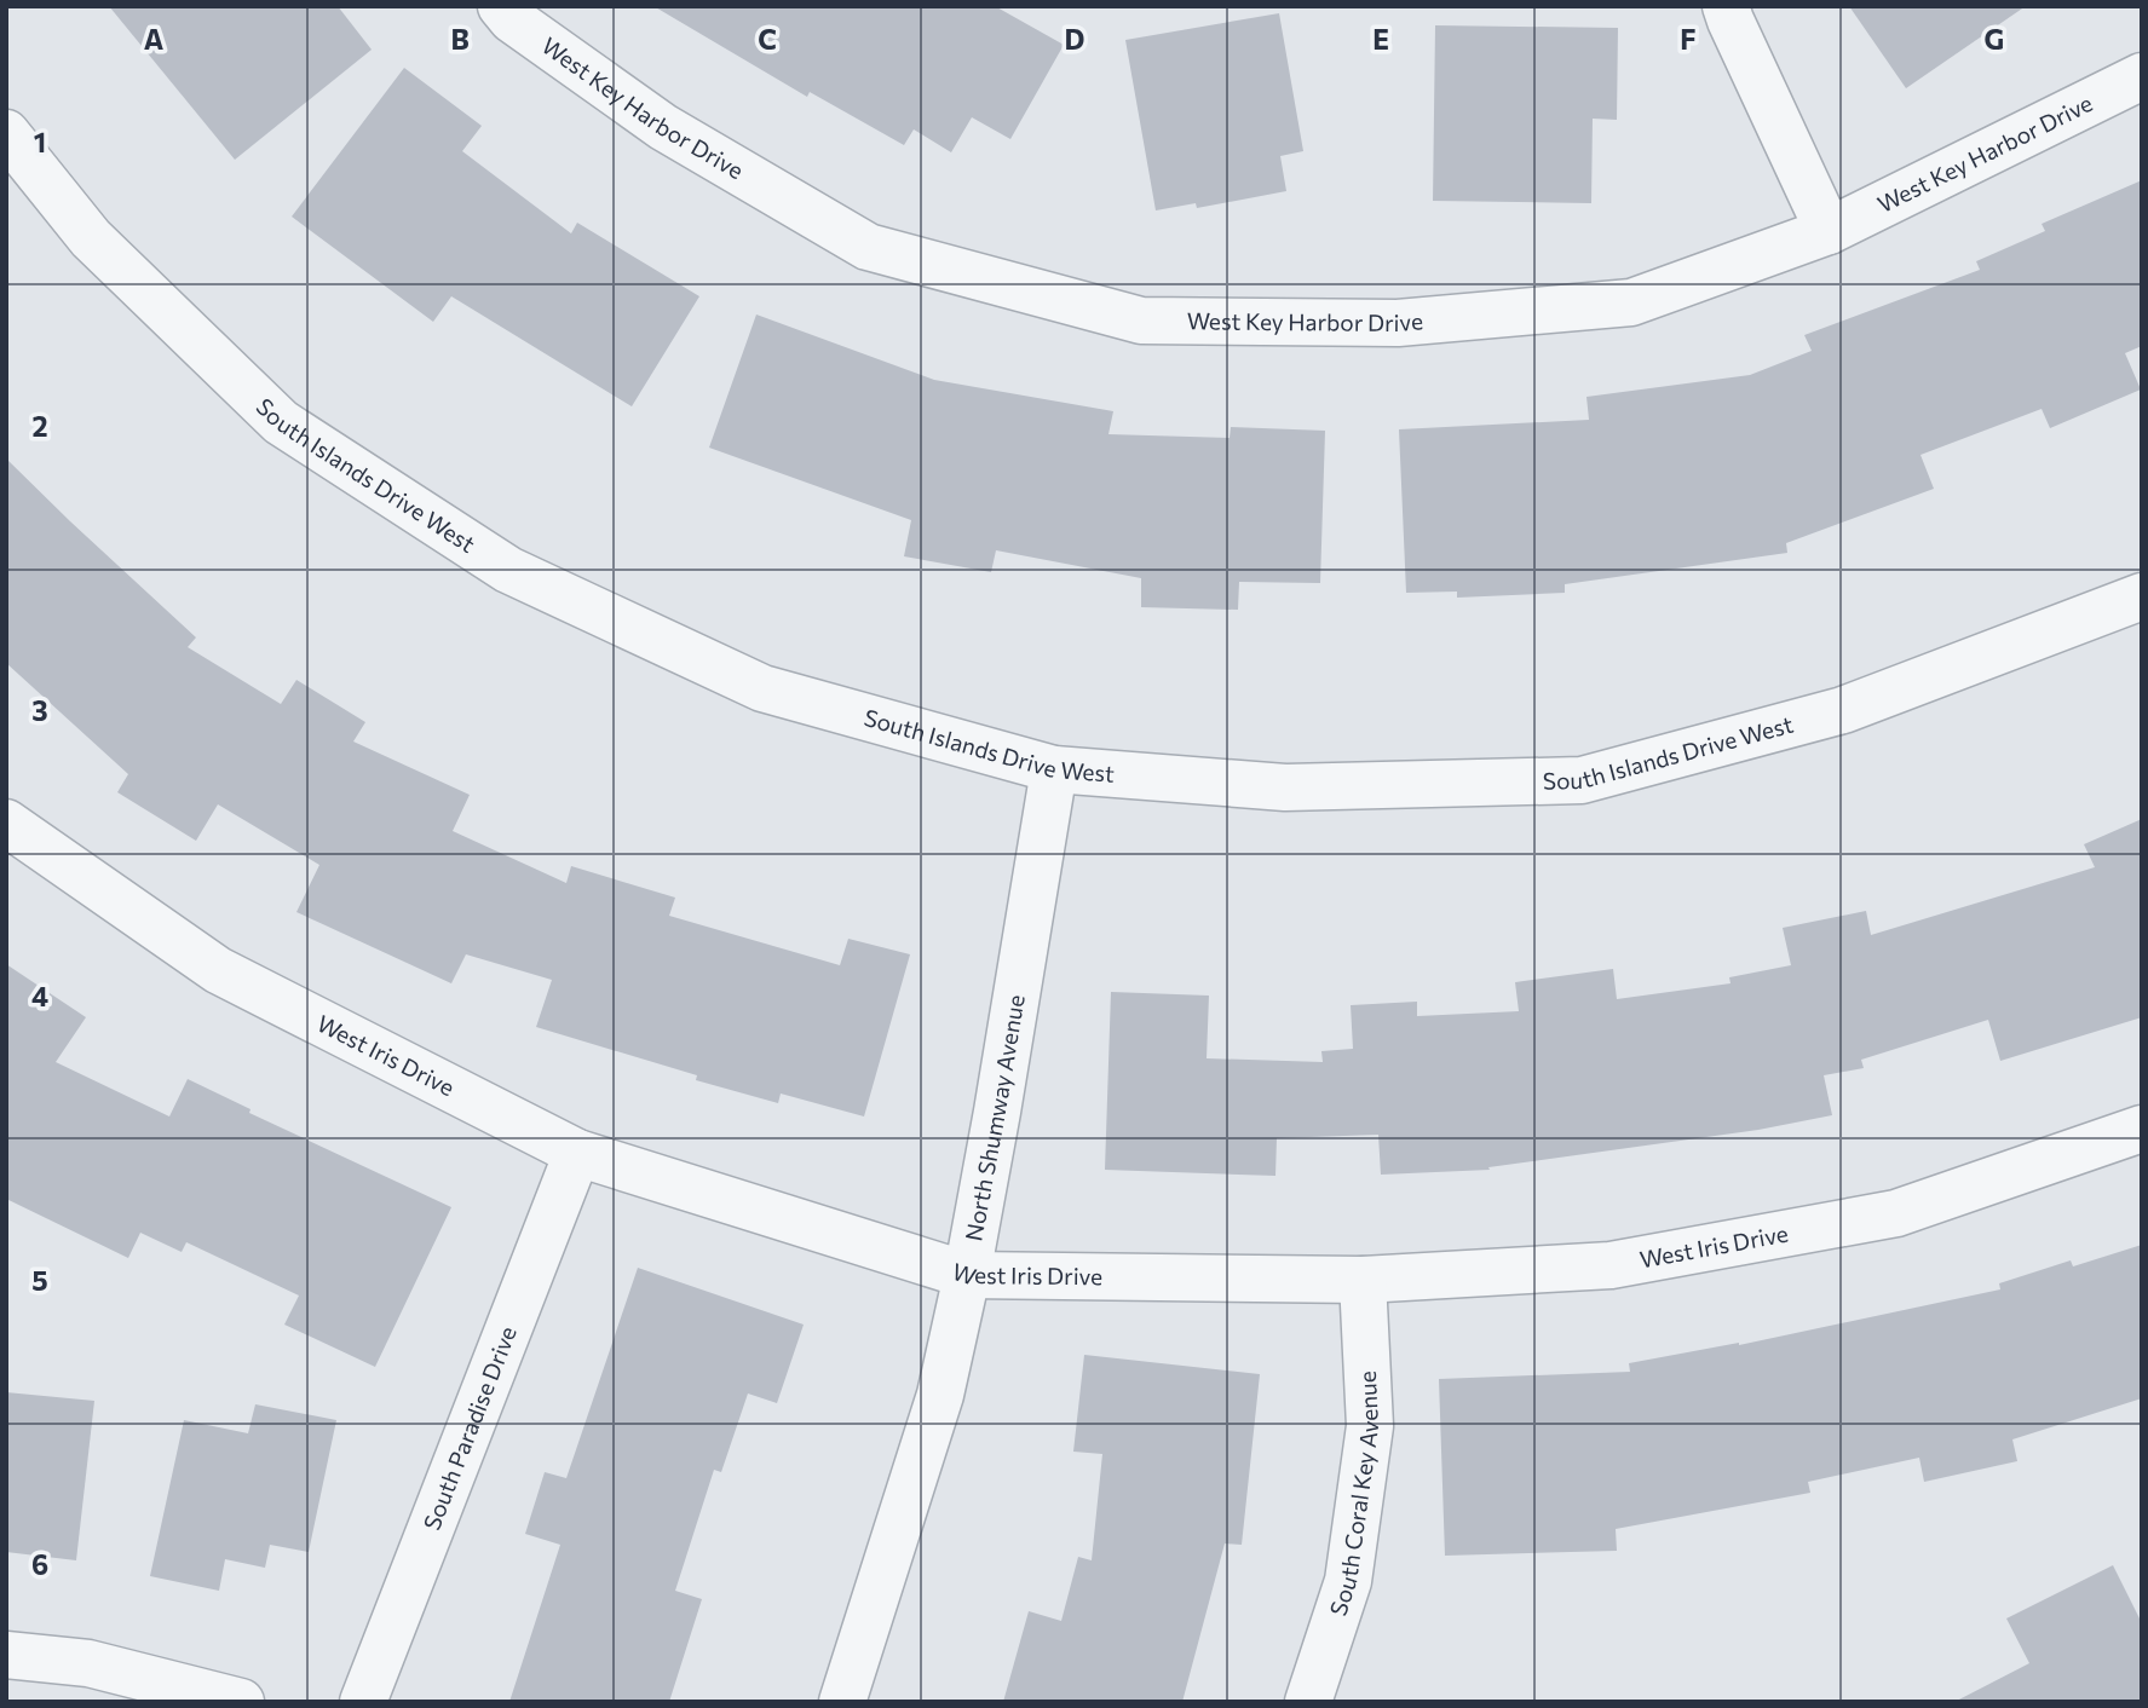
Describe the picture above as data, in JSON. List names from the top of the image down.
{
  "streets": {
    "street": [
      "West Key Harbor Drive",
      "South Islands Drive West",
      "West Iris Drive",
      "North Shumway Avenue",
      "South Paradise Drive",
      "South Coral Key Avenue"
    ]
  },
  "crossings": [
    ["South Islands Drive West", "North Shumway Avenue"],
    ["West Iris Drive", "North Shumway Avenue"],
    ["West Iris Drive", "South Paradise Drive"],
    ["West Iris Drive", "South Coral Key Avenue"]
  ],
  "grid": {
    "columns": [
      "A",
      "B",
      "C",
      "D",
      "E",
      "F",
      "G"
    ],
    "rows": [
      "1",
      "2",
      "3",
      "4",
      "5",
      "6"
    ]
  }
}
